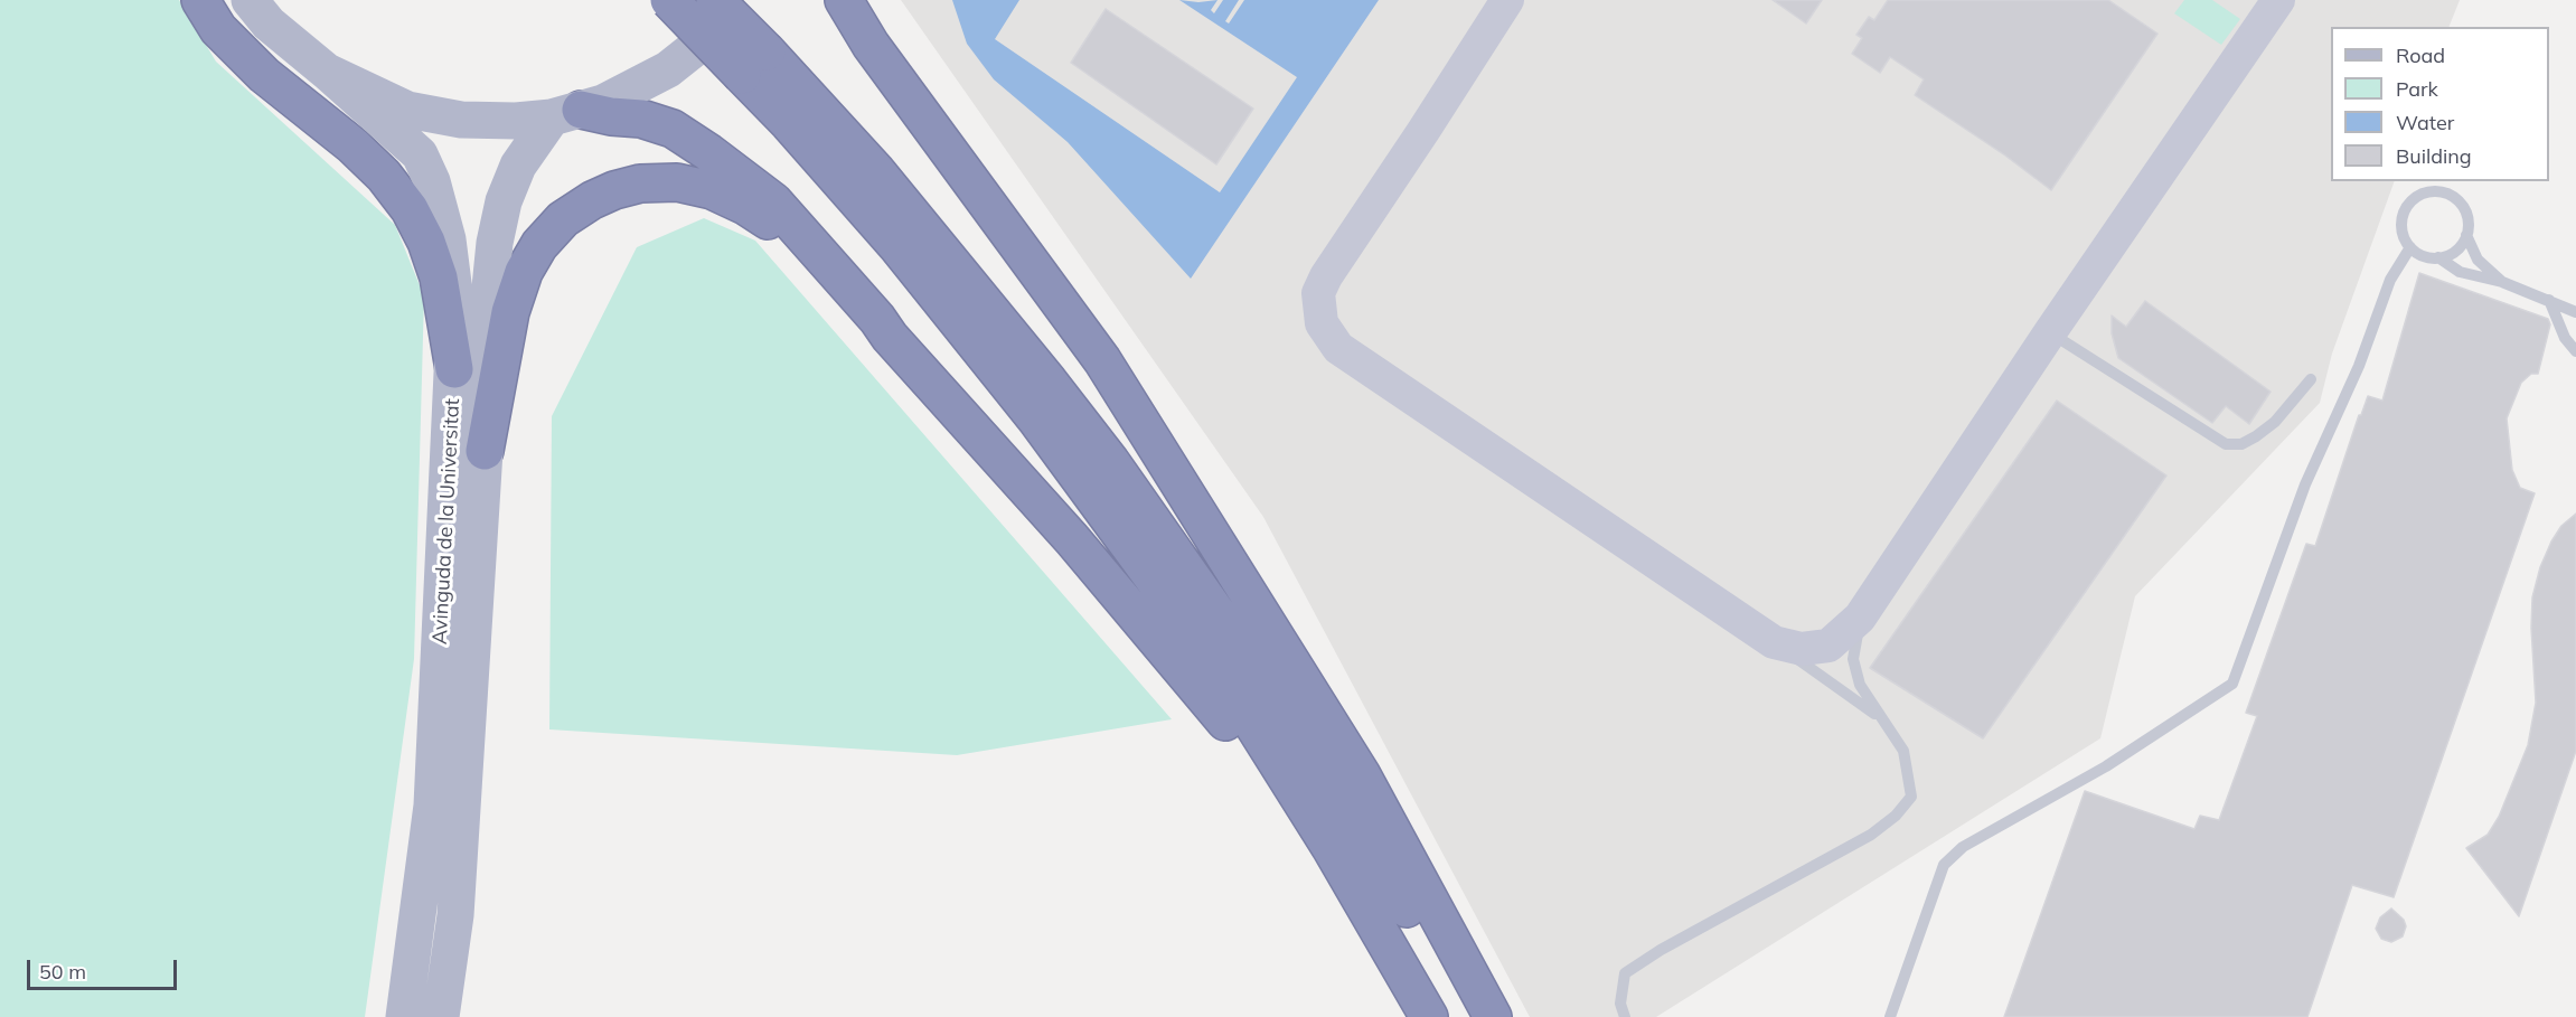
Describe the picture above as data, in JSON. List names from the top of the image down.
{
  "streets": {
    "main road": ["Avinguda de la Universitat"]
  },
  "legend": [
    "Road",
    "Park",
    "Water",
    "Building"
  ],
  "scale_bar": "50 m"
}
